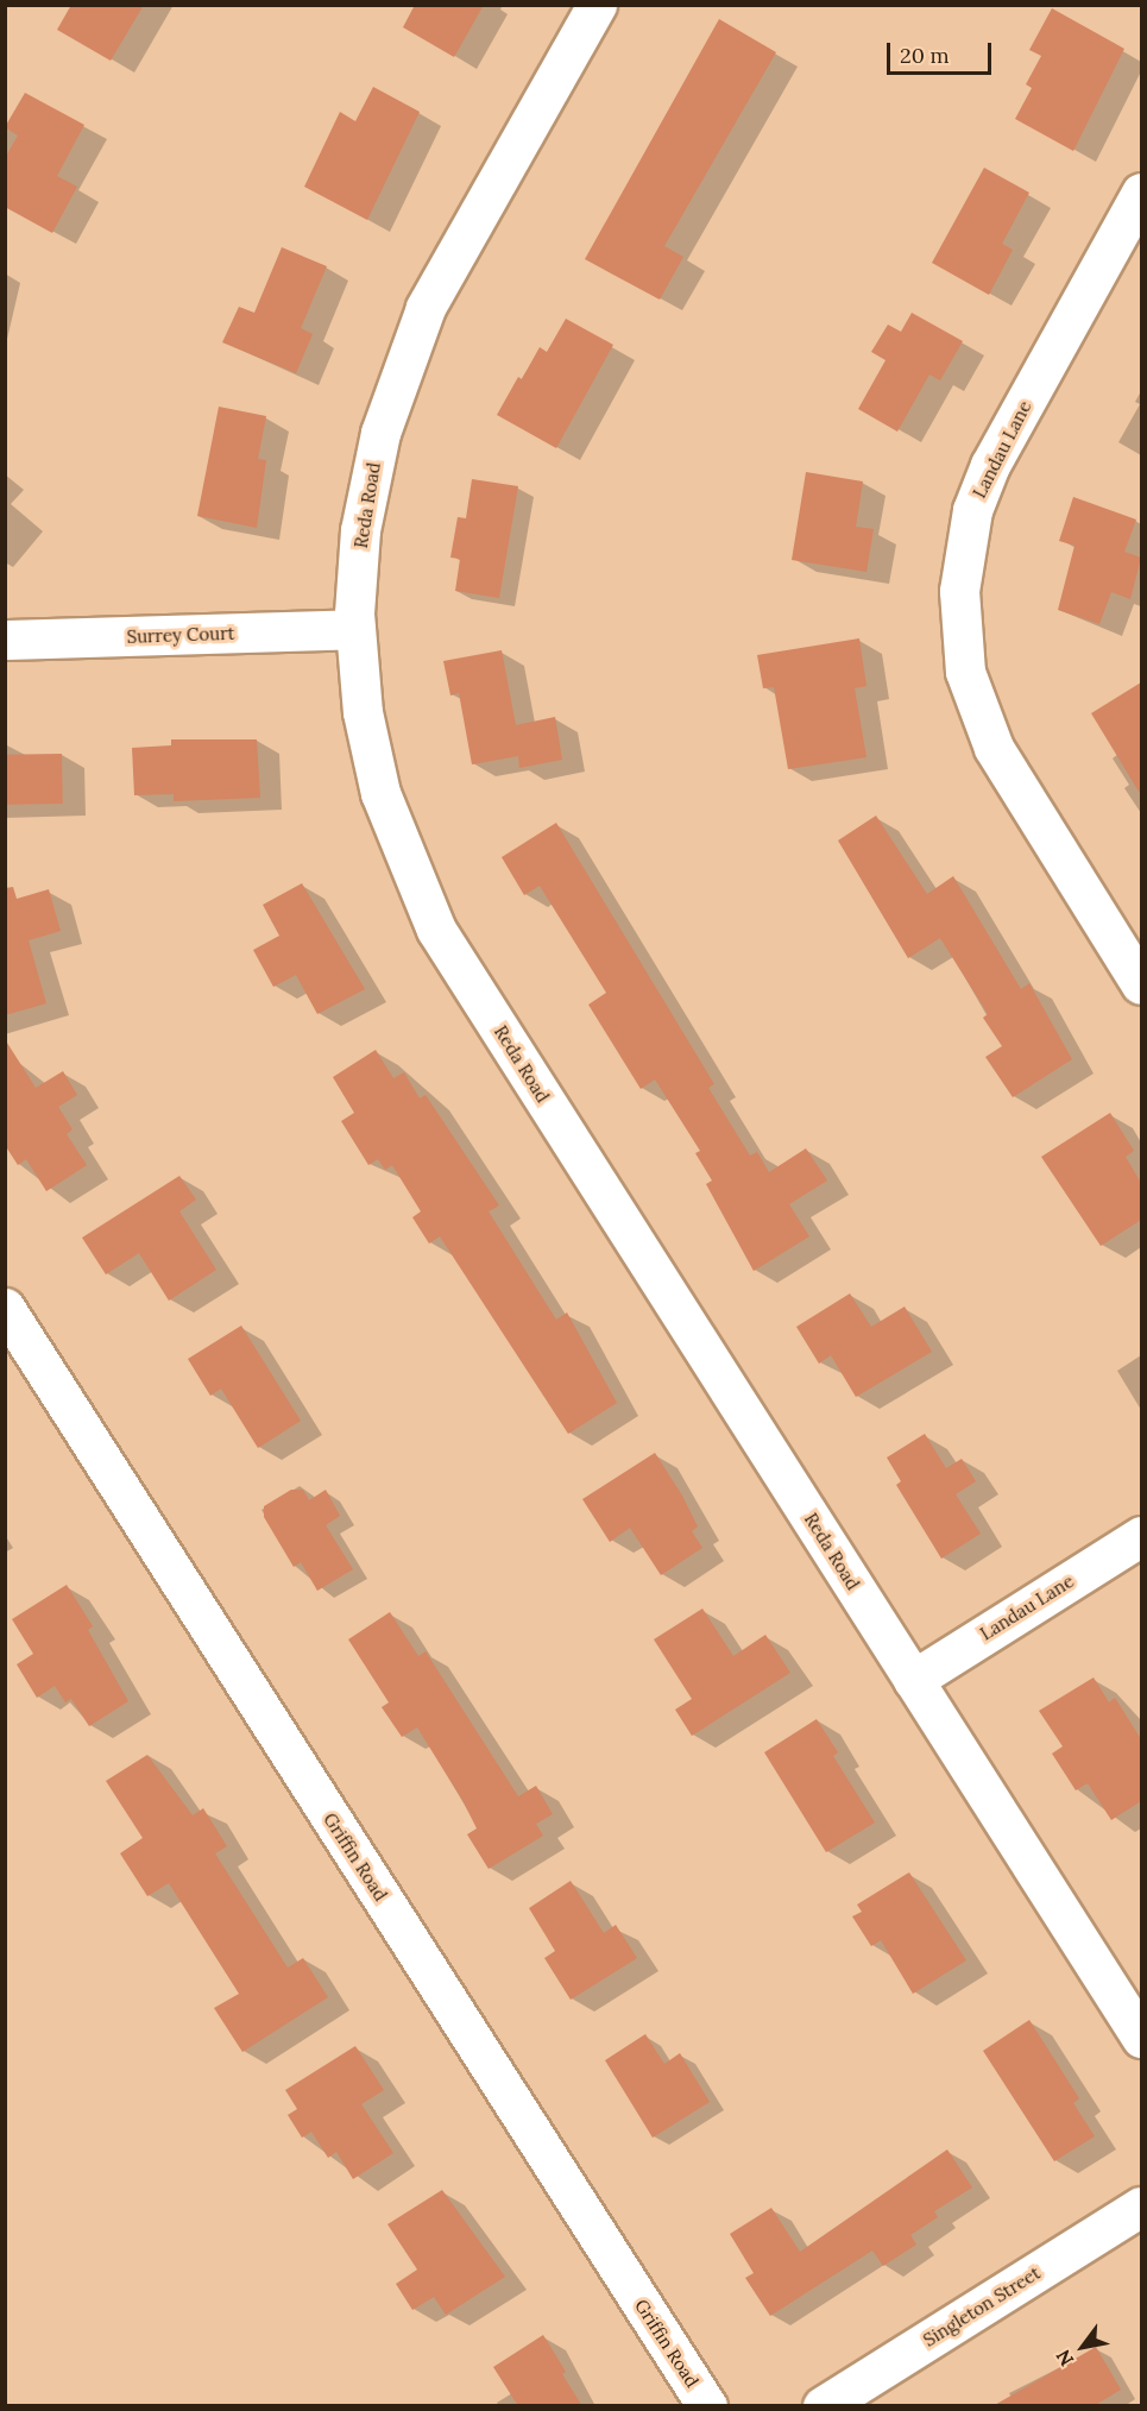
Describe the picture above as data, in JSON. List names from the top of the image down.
{
  "streets": {
    "street": [
      "Landau Lane",
      "Reda Road",
      "Surrey Court",
      "Griffin Road",
      "Singleton Street"
    ]
  },
  "crossings": [
    ["Landau Lane", "Reda Road"],
    ["Reda Road", "Surrey Court"]
  ],
  "scale_bar": "20 m",
  "north": "bottom left"
}
